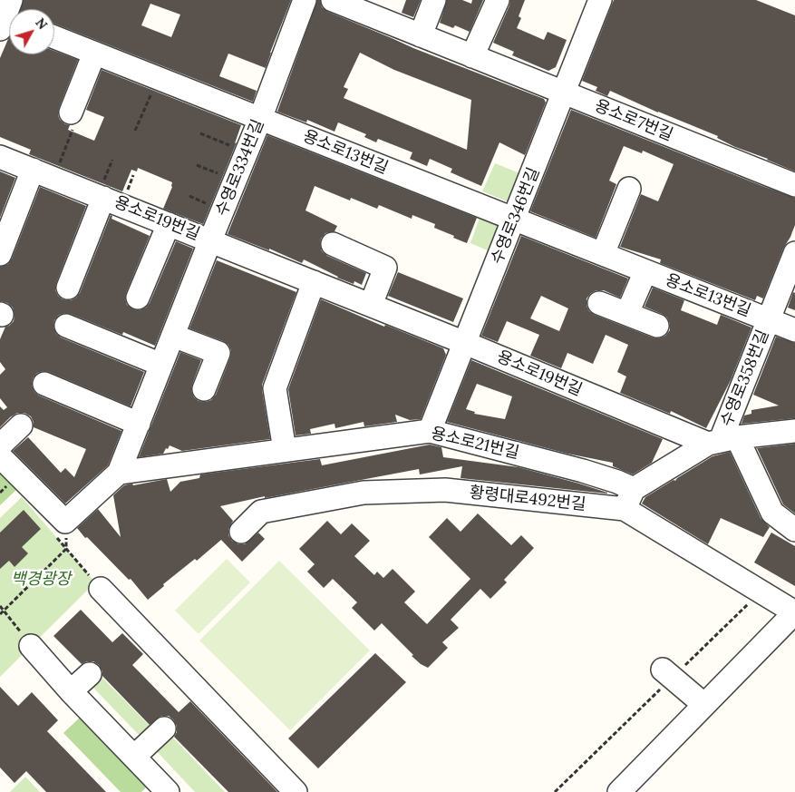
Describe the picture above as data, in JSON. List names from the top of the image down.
{
  "streets": {
    "street": [
      "용소로7번길",
      "용소로13번길",
      "수영로334번길",
      "수영로346번길",
      "용소로19번길",
      "수영로358번길",
      "용소로21번길",
      "황령대로492번길"
    ]
  },
  "crossings": [
    ["용소로7번길", "수영로346번길"],
    ["용소로13번길", "수영로334번길"],
    ["용소로13번길", "수영로346번길"],
    ["용소로13번길", "수영로358번길"],
    ["수영로334번길", "용소로19번길"],
    ["수영로334번길", "용소로21번길"],
    ["수영로346번길", "용소로19번길"],
    ["수영로346번길", "용소로21번길"],
    ["용소로19번길", "수영로358번길"],
    ["수영로358번길", "용소로21번길"]
  ],
  "parks": ["백경광장"],
  "north": "top right"
}
